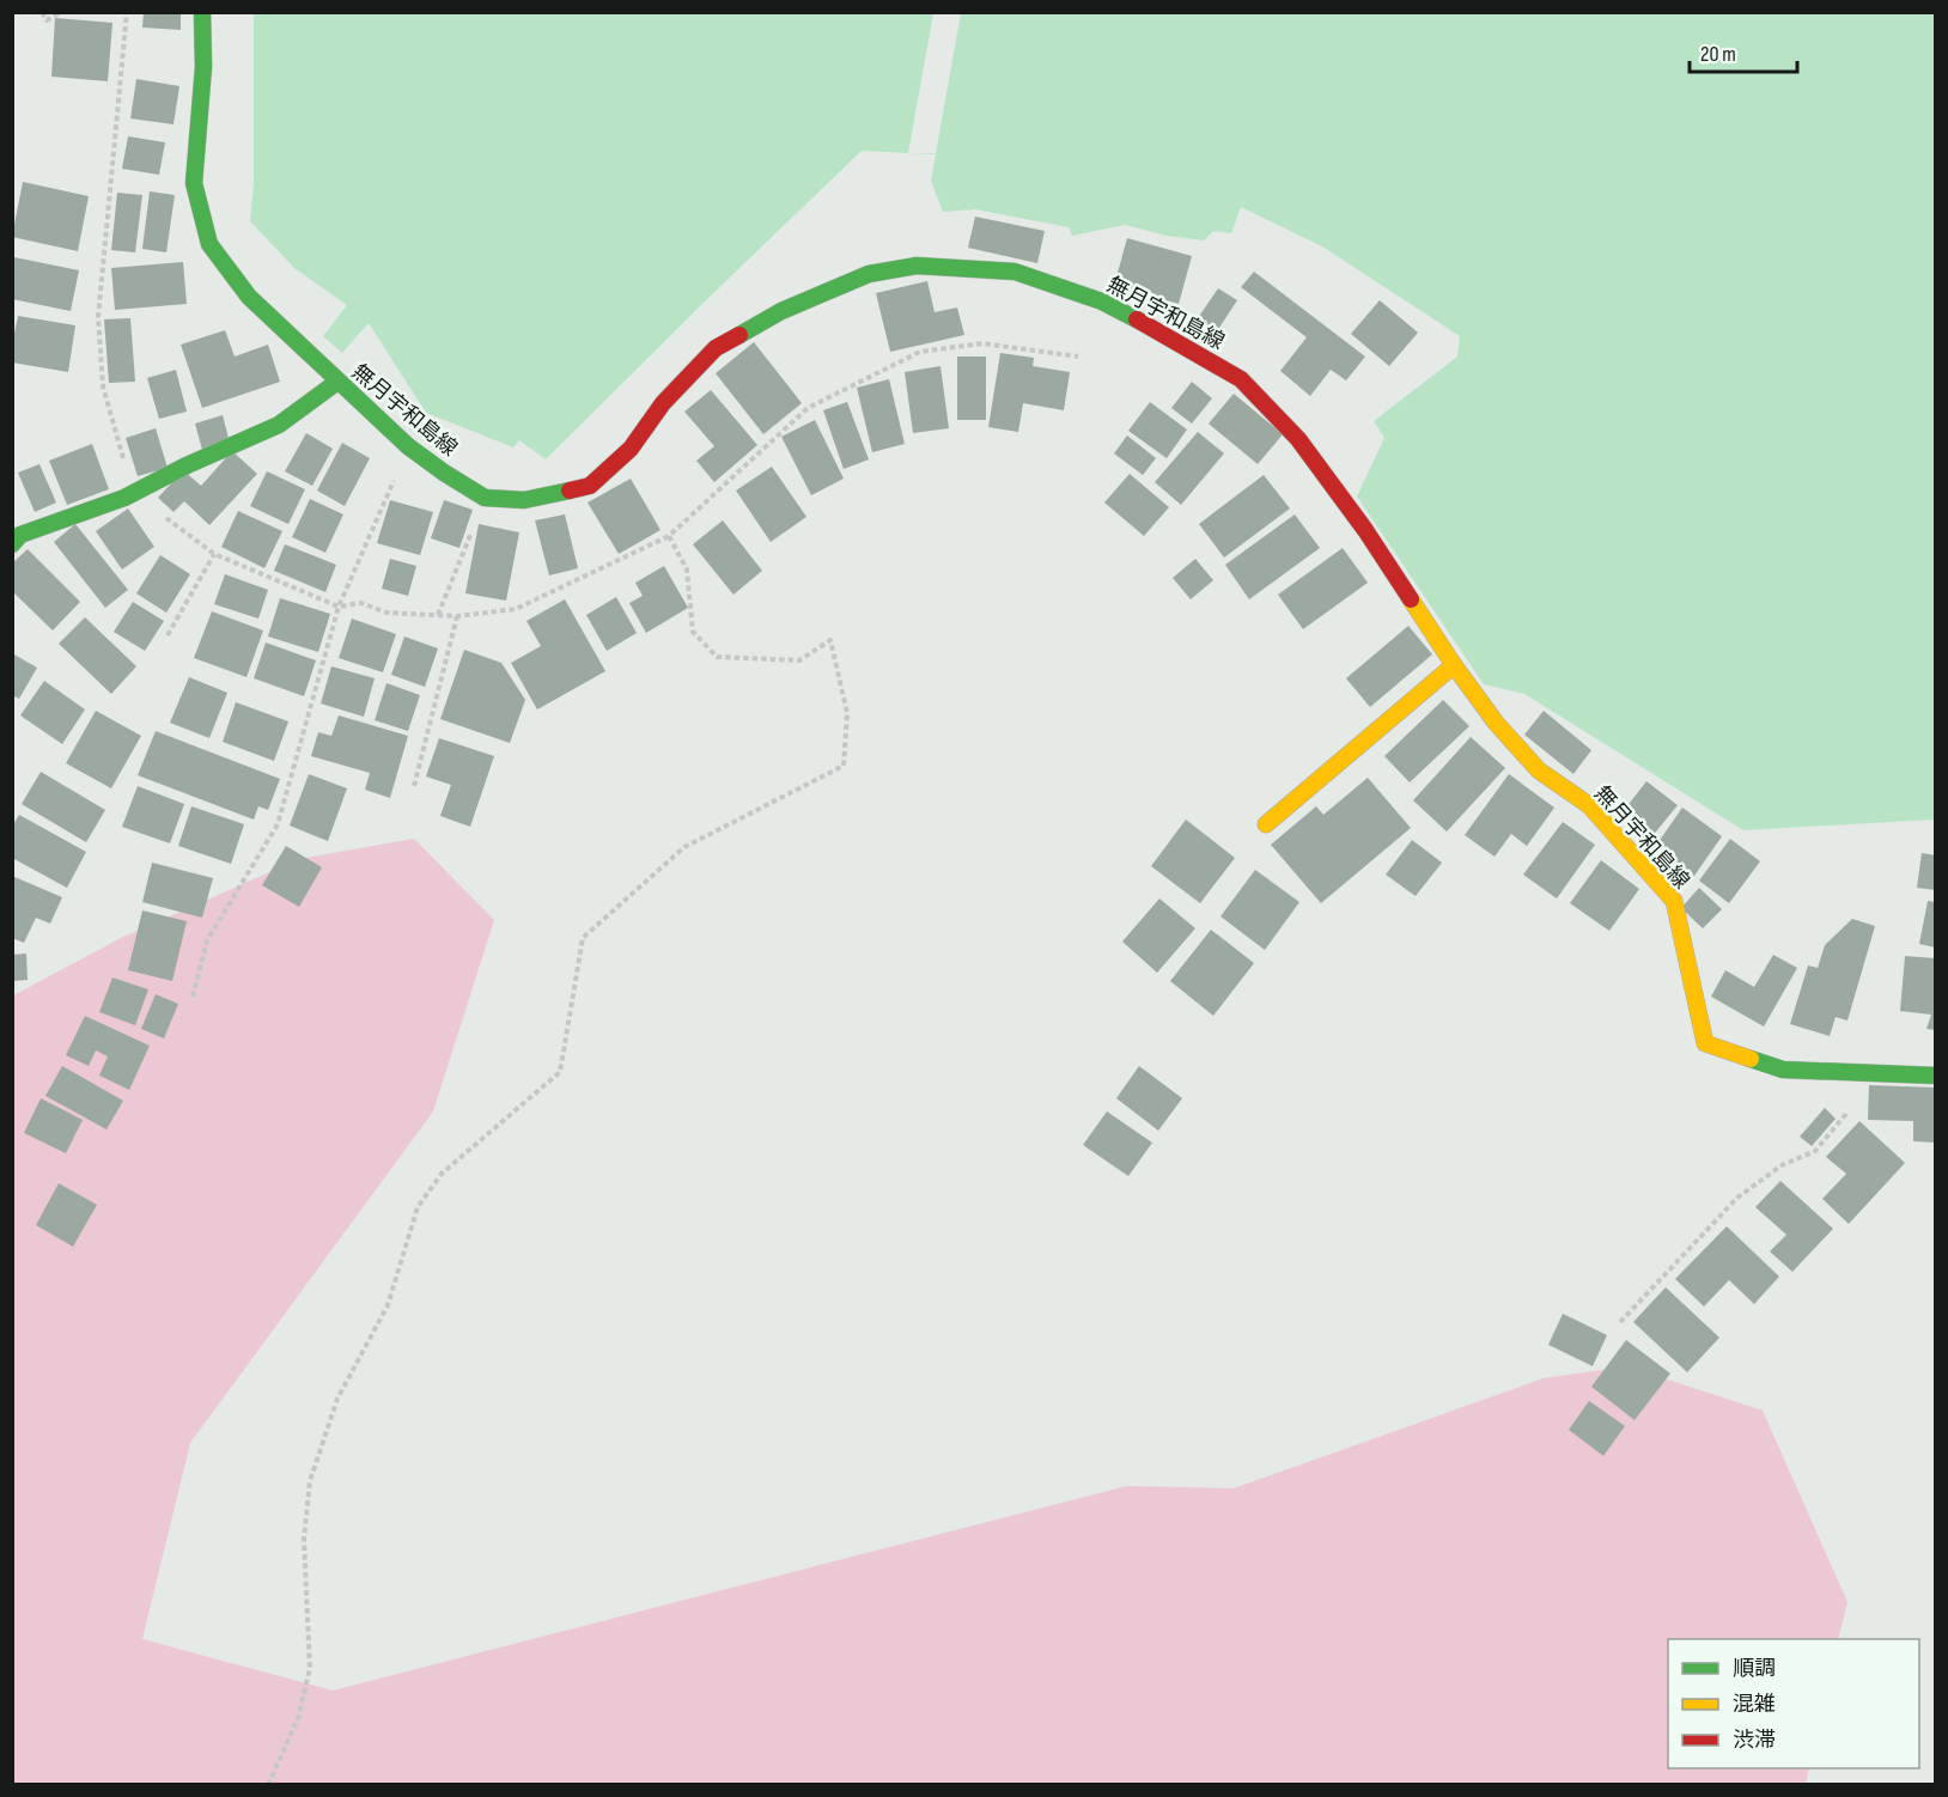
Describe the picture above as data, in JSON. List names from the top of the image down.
{
  "streets": {
    "main road": ["無月宇和島線"]
  },
  "legend": ["順調", "混雑", "渋滞"],
  "scale_bar": "20 m"
}
